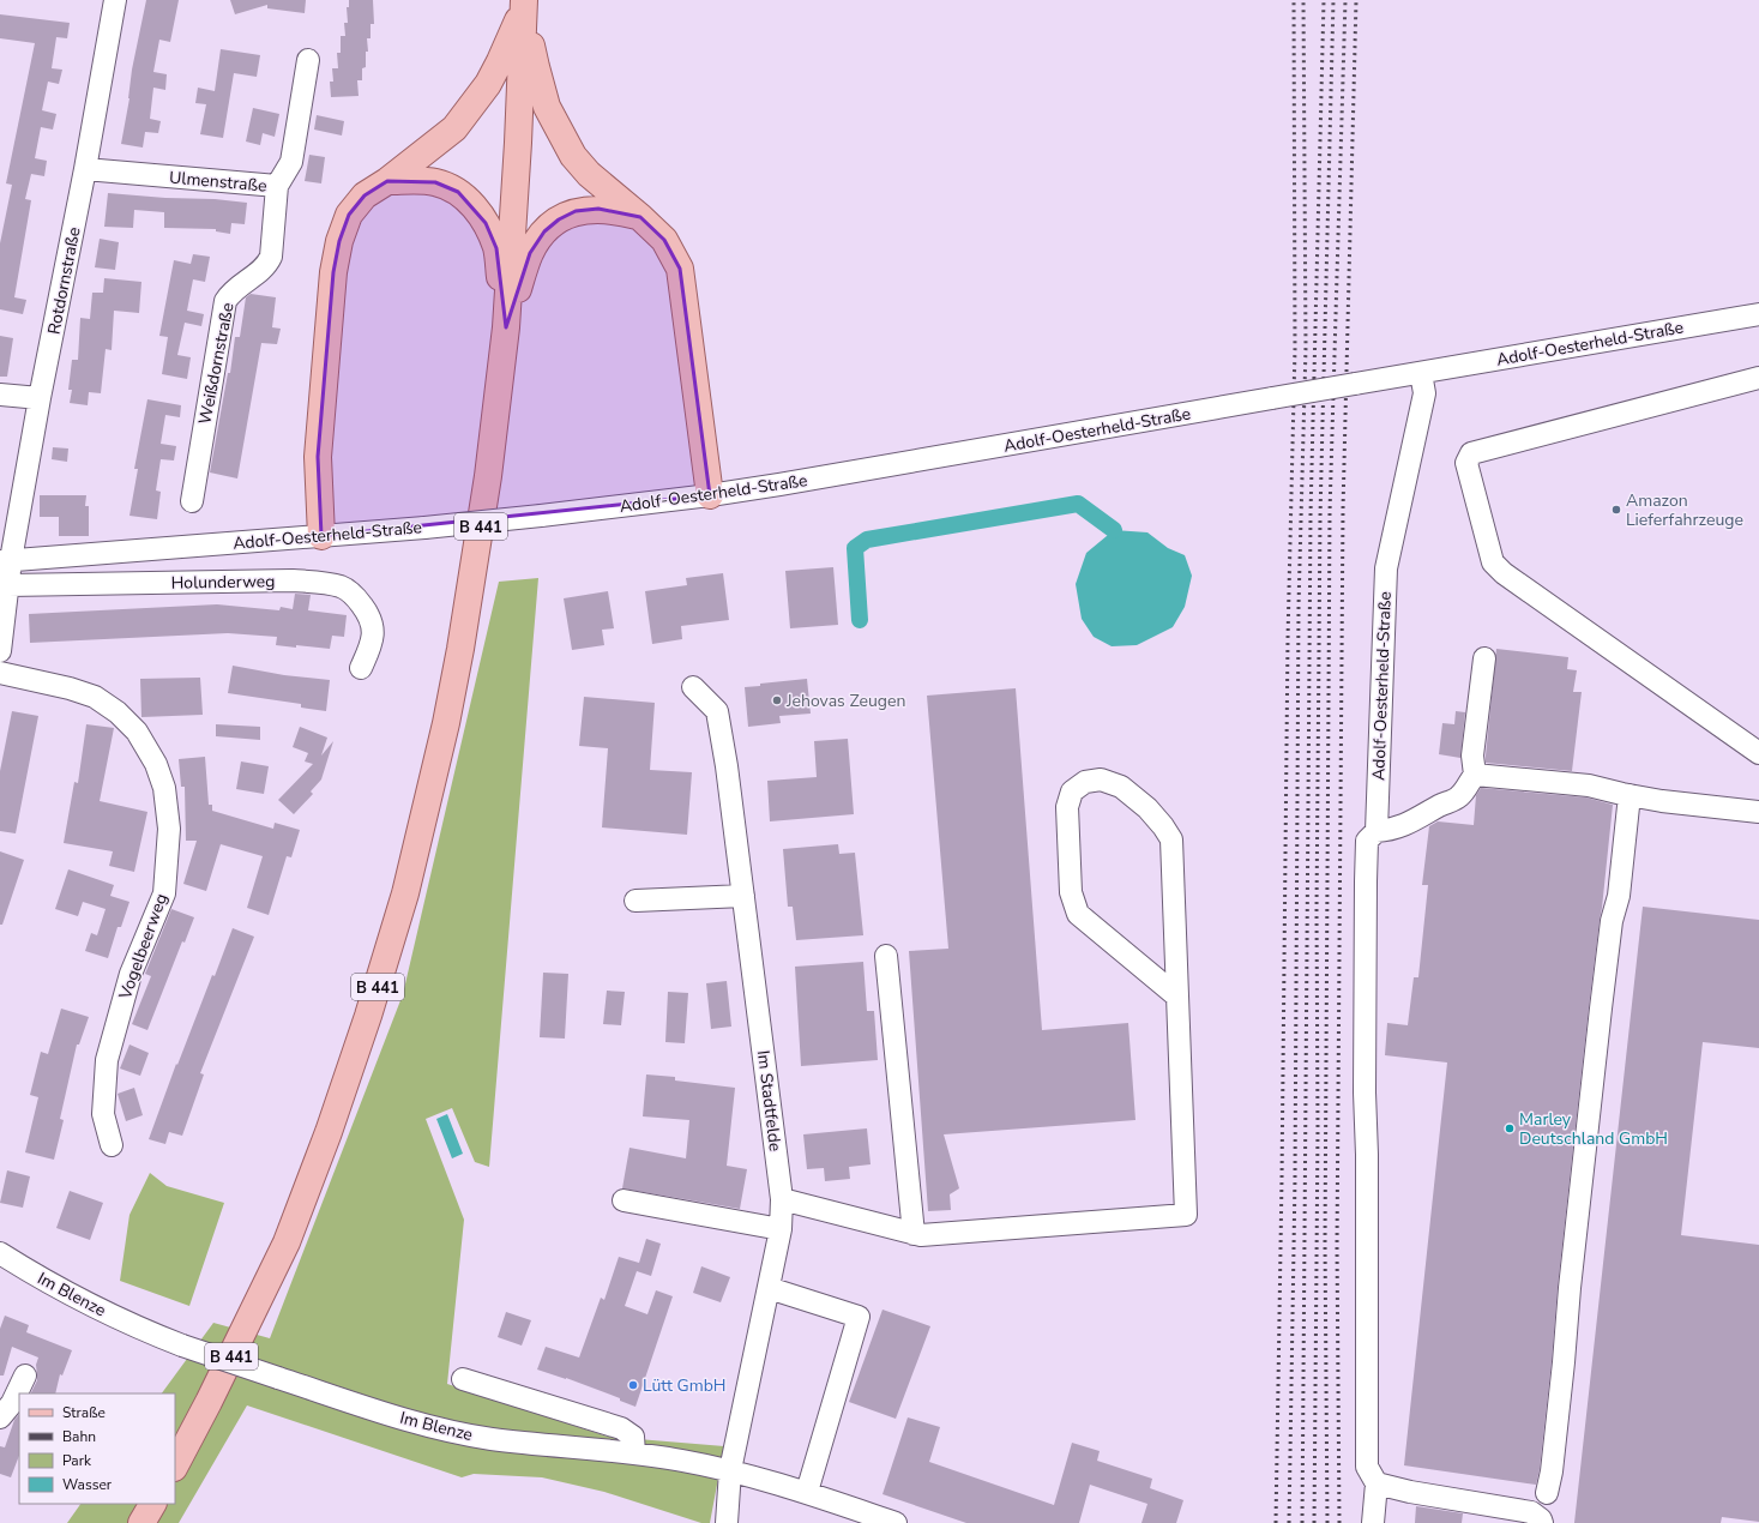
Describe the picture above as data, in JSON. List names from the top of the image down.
{
  "streets": {
    "main road": ["B 441"],
    "street": [
      "Ulmenstraße",
      "Rotdornstraße",
      "Adolf-Oesterheld-Straße",
      "Weißdornstraße",
      "Holunderweg",
      "Vogelbeerweg",
      "Im Stadtfelde",
      "Im Blenze"
    ]
  },
  "crossings": [
    ["Ulmenstraße", "Rotdornstraße"],
    ["Ulmenstraße", "Weißdornstraße"],
    ["Rotdornstraße", "Adolf-Oesterheld-Straße"],
    ["Rotdornstraße", "Holunderweg"],
    ["Im Stadtfelde", "Im Blenze"]
  ],
  "places": [
    "Amazon Lieferfahrzeuge",
    "Jehovas Zeugen",
    "Marley Deutschland GmbH",
    "Lütt GmbH"
  ],
  "legend": [
    "Straße",
    "Bahn",
    "Park",
    "Wasser"
  ]
}
